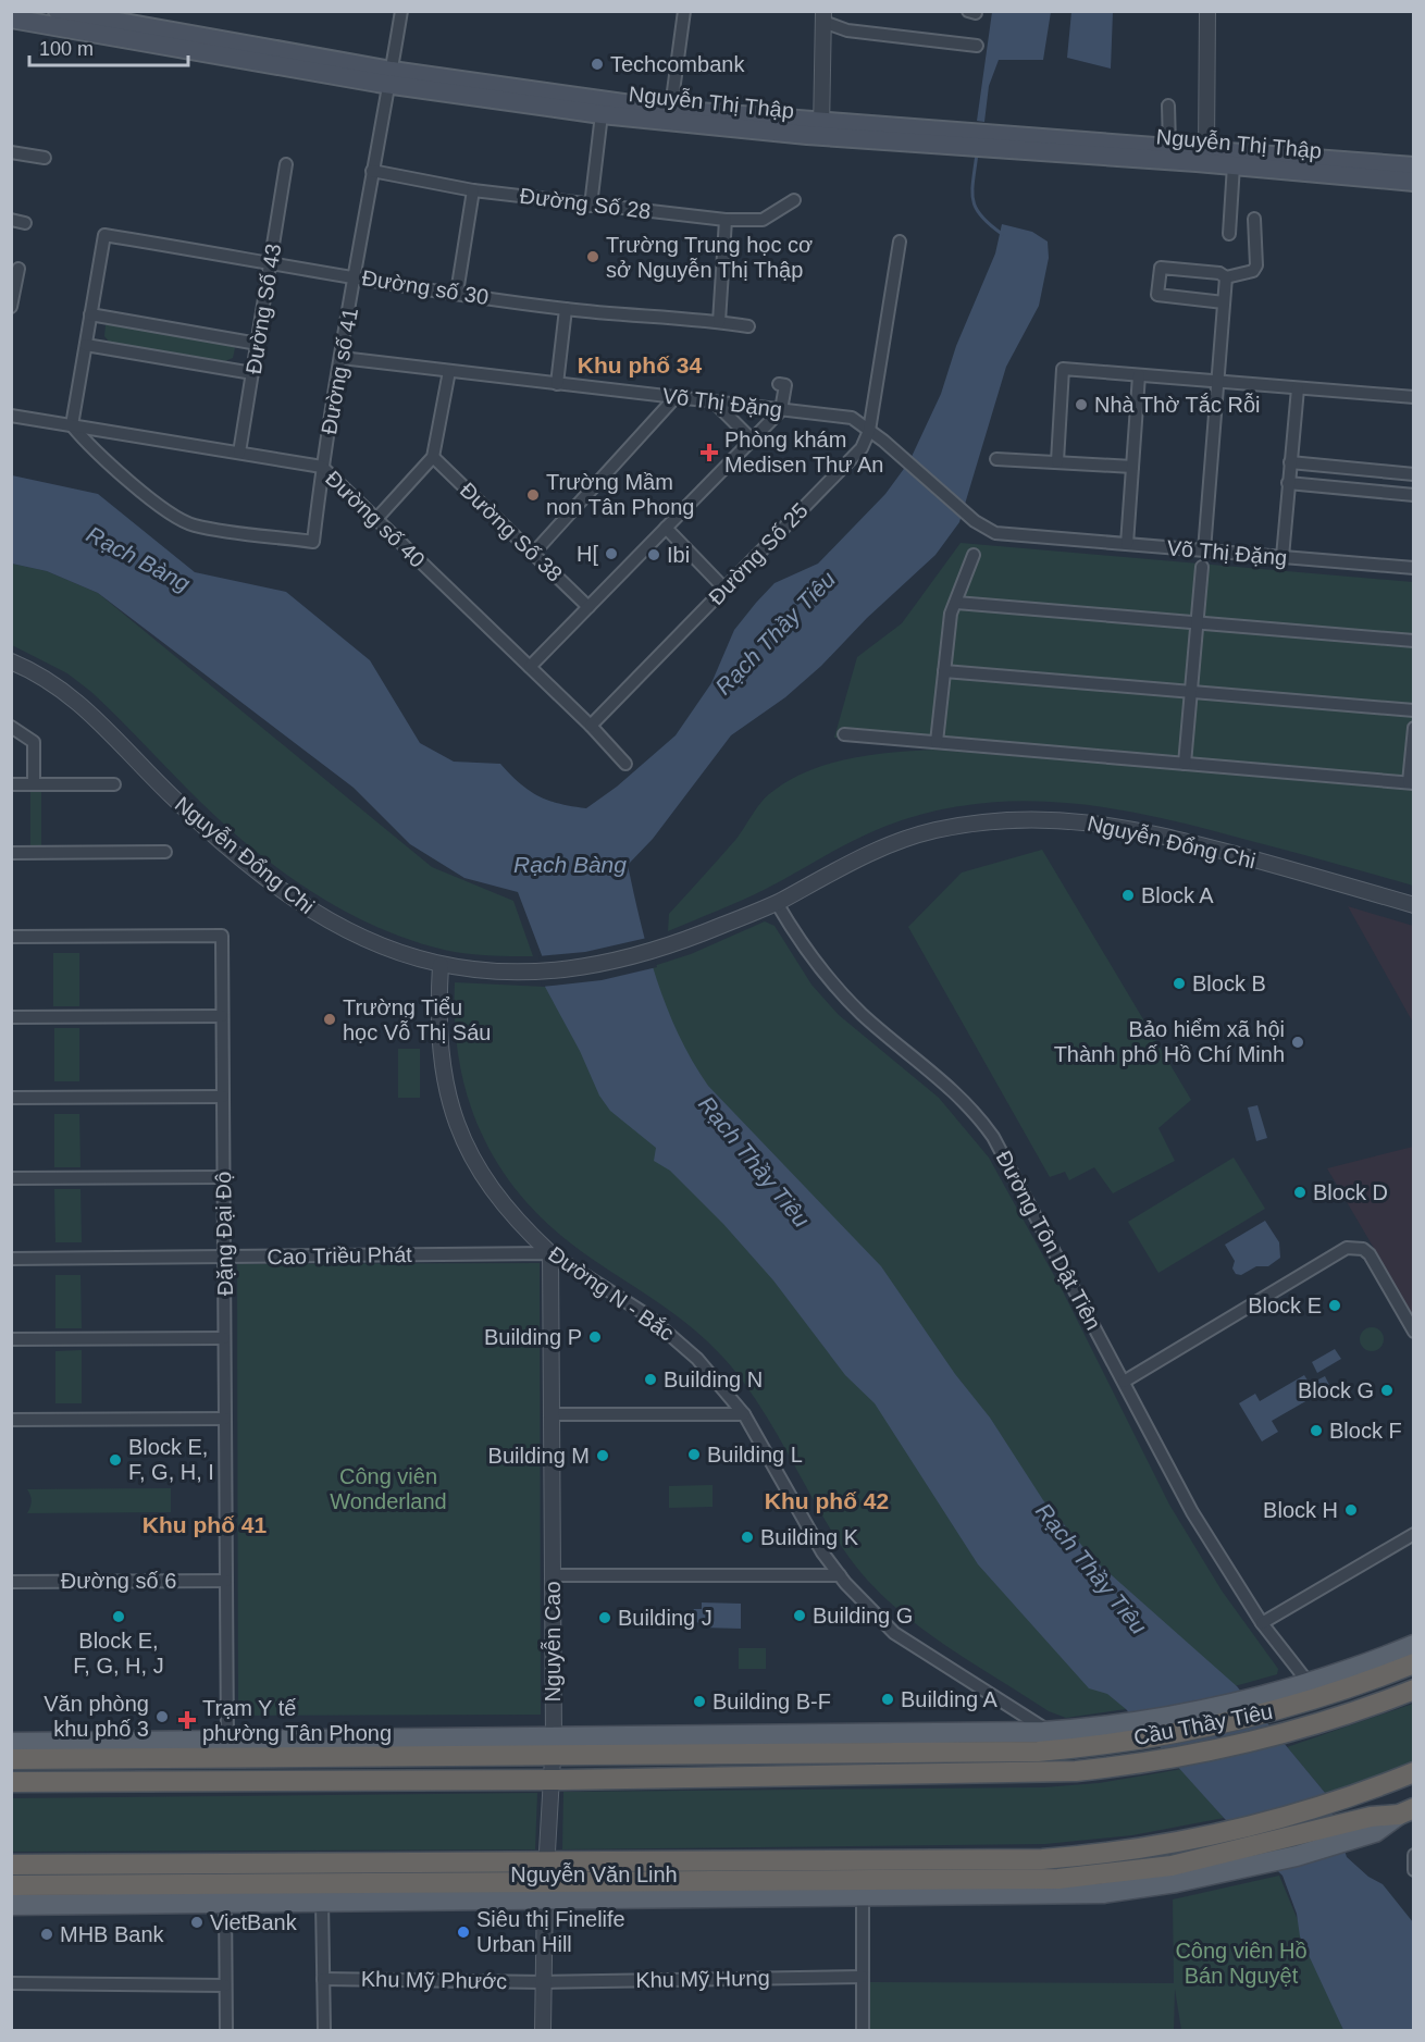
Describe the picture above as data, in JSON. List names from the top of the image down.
{
  "streets": {
    "highway": ["Cầu Thầy Tiêu", "Nguyễn Văn Linh"],
    "main road": ["Nguyễn Thị Thập"],
    "street": [
      "Đường Số 28",
      "Đường số 30",
      "Đường Số 43",
      "Đường số 41",
      "Võ Thị Đặng",
      "Đường số 40",
      "Đường Số 38",
      "Đường Số 25",
      "Nguyễn Đổng Chi",
      "Đặng Đại Độ",
      "Đường Tôn Dật Tiên",
      "Cao Triều Phát",
      "Đường N - Bắc",
      "Đường số 6",
      "Nguyễn Cao",
      "Khu Mỹ Hưng",
      "Khu Mỹ Phước"
    ]
  },
  "crossings": [
    ["Nguyễn Thị Thập", "Đường số 41"],
    ["Đường Số 28", "Đường số 41"],
    ["Đường số 30", "Đường Số 43"],
    ["Đường số 30", "Đường số 41"],
    ["Đường Số 43", "Đường số 40"],
    ["Đường số 41", "Võ Thị Đặng"],
    ["Đường số 41", "Đường số 40"],
    ["Võ Thị Đặng", "Đường Số 25"],
    ["Đường số 40", "Đường Số 25"],
    ["Nguyễn Đổng Chi", "Đường Tôn Dật Tiên"],
    ["Nguyễn Đổng Chi", "Đường N - Bắc"],
    ["Đặng Đại Độ", "Cao Triều Phát"],
    ["Đặng Đại Độ", "Đường số 6"],
    ["Đường Tôn Dật Tiên", "Cầu Thầy Tiêu"],
    ["Cao Triều Phát", "Đường N - Bắc"],
    ["Cao Triều Phát", "Nguyễn Cao"],
    ["Đường N - Bắc", "Nguyễn Cao"],
    ["Nguyễn Cao", "Cầu Thầy Tiêu"],
    ["Nguyễn Cao", "Nguyễn Văn Linh"],
    ["Nguyễn Cao", "Khu Mỹ Hưng"],
    ["Nguyễn Cao", "Khu Mỹ Phước"],
    ["Khu Mỹ Hưng", "Khu Mỹ Phước"]
  ],
  "districts": ["Khu phố 34", "Khu phố 42", "Khu phố 41"],
  "water": ["Rạch Bàng", "Rạch Thầy Tiêu"],
  "parks": ["Công viên Wonderland", "Công viên Hồ Bán Nguyệt"],
  "places": {
    "other": [
      "Techcombank",
      "Trường Trung học cơ sở Nguyễn Thị Thập",
      "Nhà Thờ Tắc Rỗi",
      "Trường Mầm non Tân Phong",
      "H[",
      "Ibi",
      "Block A",
      "Block B",
      "Trường Tiểu học Vỗ Thị Sáu",
      "Bảo hiểm xã hội Thành phố Hồ Chí Minh",
      "Block D",
      "Block E",
      "Building P",
      "Building N",
      "Block G",
      "Block F",
      "Building L",
      "Building M",
      "Block E, F, G, H, I",
      "Block H",
      "Building K",
      "Building G",
      "Block E, F, G, H, J",
      "Building J",
      "Building A",
      "Building B-F",
      "Văn phòng khu phố 3",
      "VietBank",
      "Siêu thị Finelife Urban Hill",
      "MHB Bank"
    ],
    "health": ["Phòng khám Medisen Thư An", "Trạm Y tế phường Tân Phong"]
  },
  "scale_bar": "100 m"
}
